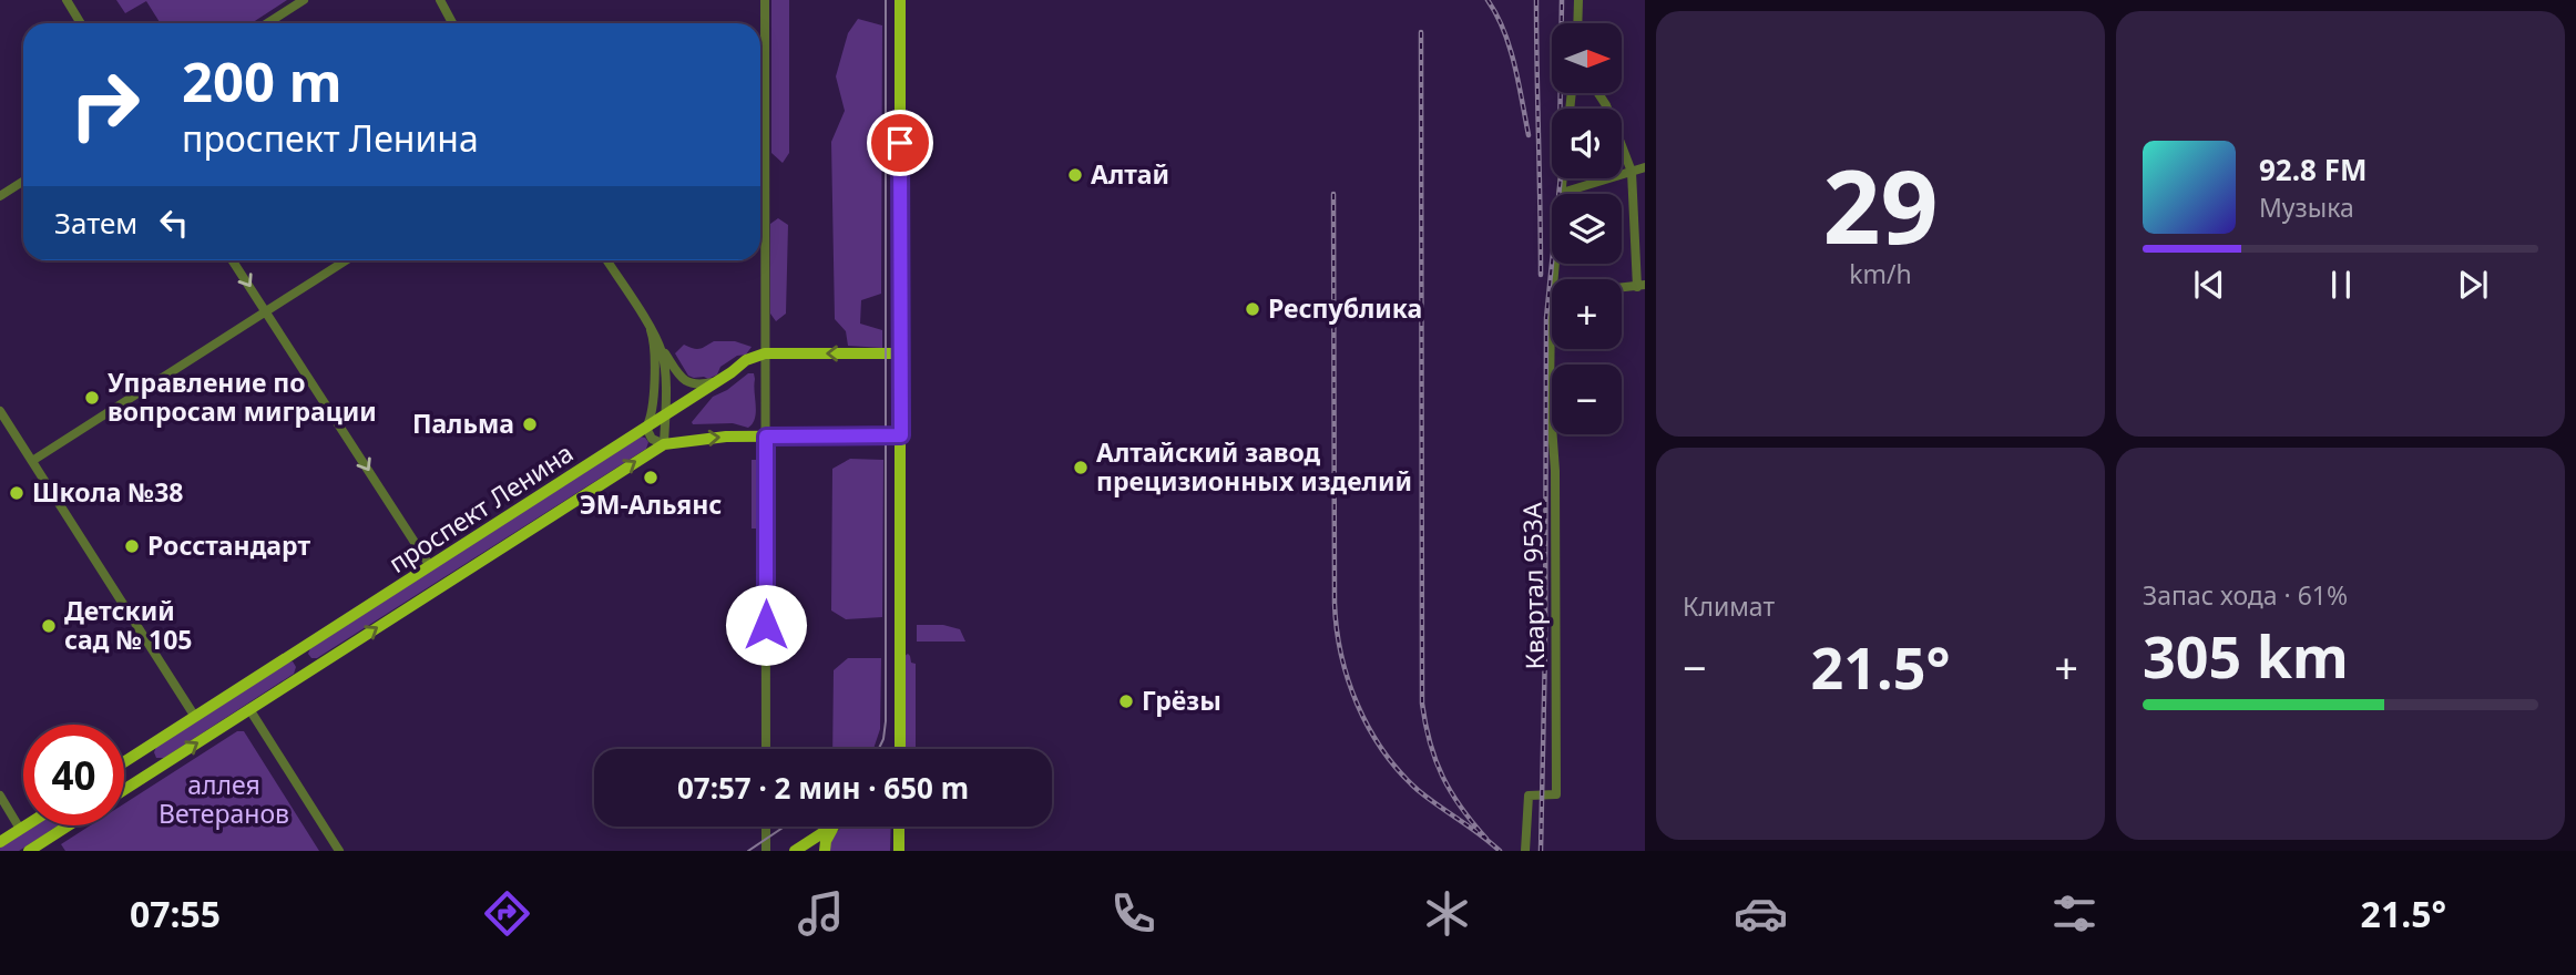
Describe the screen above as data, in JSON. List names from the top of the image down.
{
  "streets": {
    "main road": ["проспект Ленина"],
    "street": ["Квартал 953А"]
  },
  "parks": ["аллея Ветеранов"],
  "places": [
    "Алтай",
    "Республика",
    "Управление по вопросам миграции",
    "Пальма",
    "Алтайский завод прецизионных изделий",
    "ЭМ-Альянс",
    "Школа №38",
    "Росстандарт",
    "Детский сад № 105",
    "Грёзы"
  ],
  "north": "right",
  "page": {
    "tile": [
      ["29", "km/h"],
      "Климат",
      ["Запас хода · 61%", "305 km"]
    ],
    "map_buttons": ["+", "−"],
    "turn": ["200 m", "проспект Ленина"],
    "song": ["92.8 FM", "Музыка"],
    "then": "Затем",
    "heat": ["−", "21.5°", "+"],
    "limit": "40",
    "trip": "07:57 · 2 мин · 650 m",
    "tabs": ["07:55", "21.5°"]
  }
}
